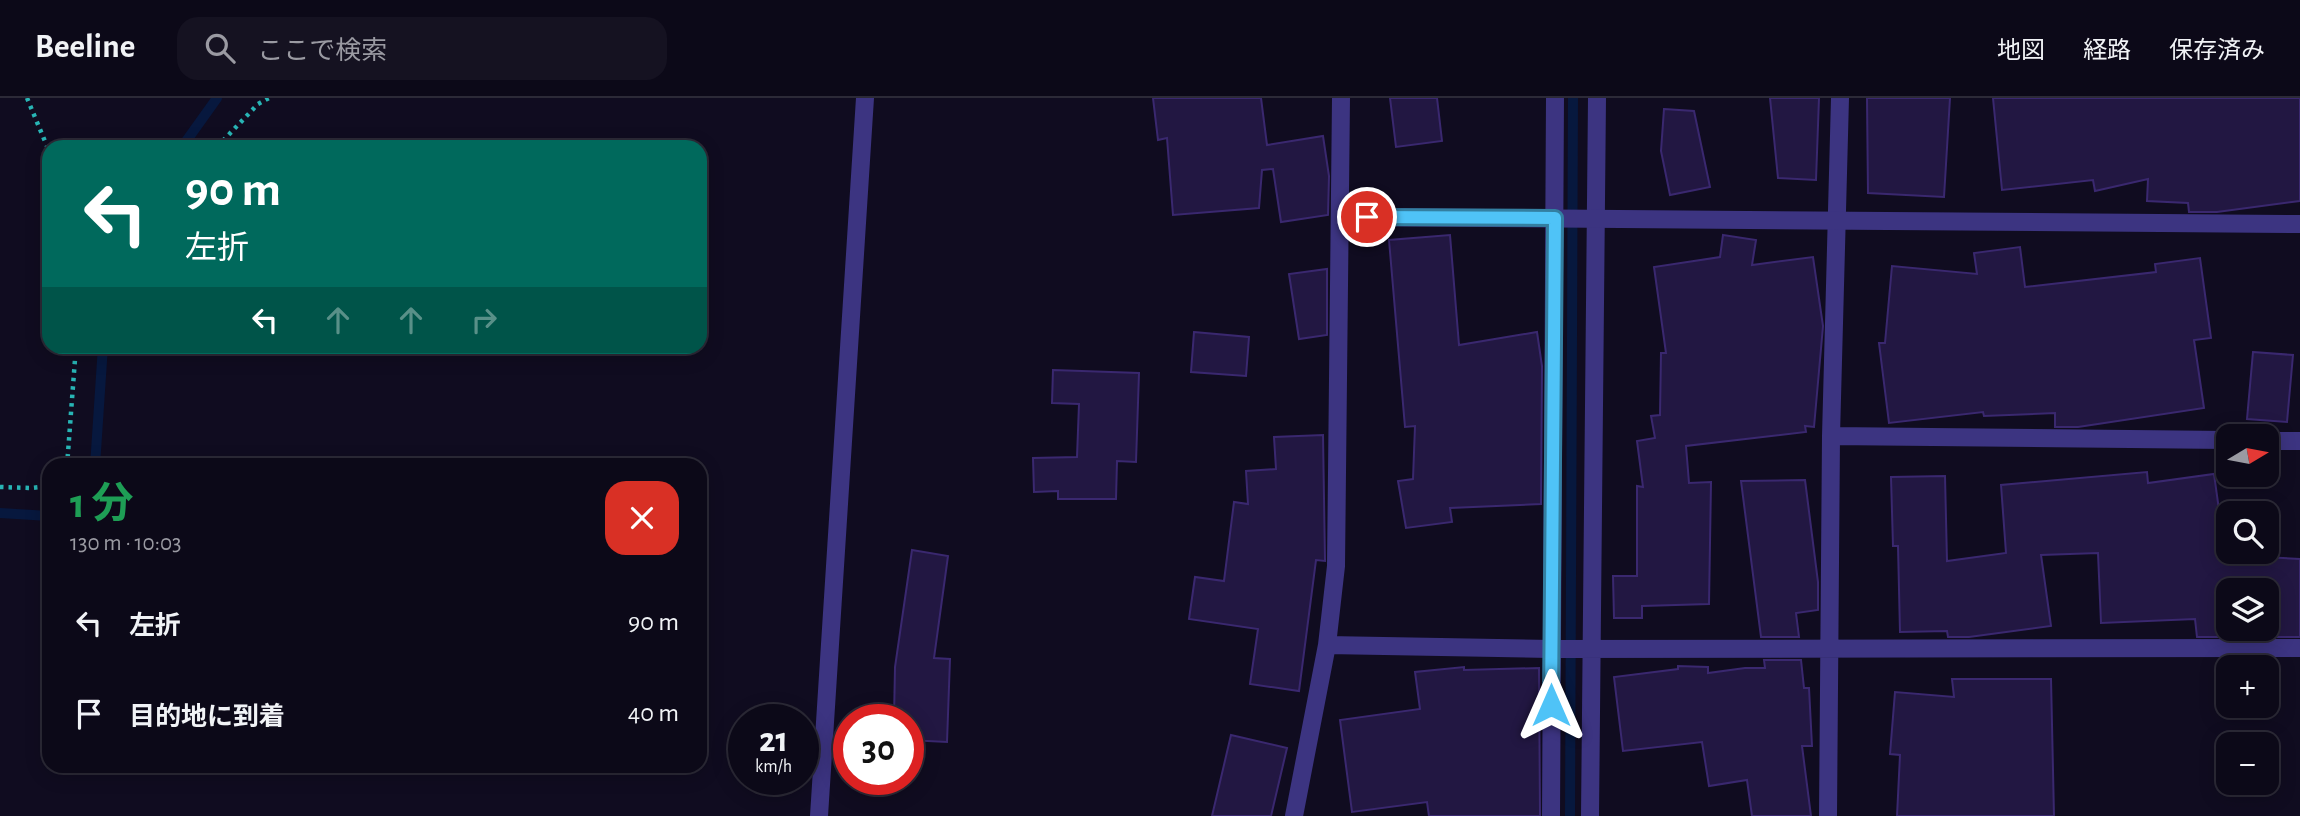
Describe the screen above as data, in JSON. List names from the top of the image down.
{
  "north": "right",
  "page": {
    "header": "Beeline",
    "search": "ここで検索",
    "nav": ["地図", "経路", "保存済み"],
    "turn": ["90 m", "左折"],
    "map_buttons": ["+", "−"],
    "heading": ["1 分", "130 m · 10:03"],
    "list": [
      {
        "name": "左折",
        "value": "90 m"
      },
      {
        "name": "目的地に到着",
        "value": "40 m"
      }
    ],
    "speed": "21 km/h",
    "limit": "30"
  }
}
